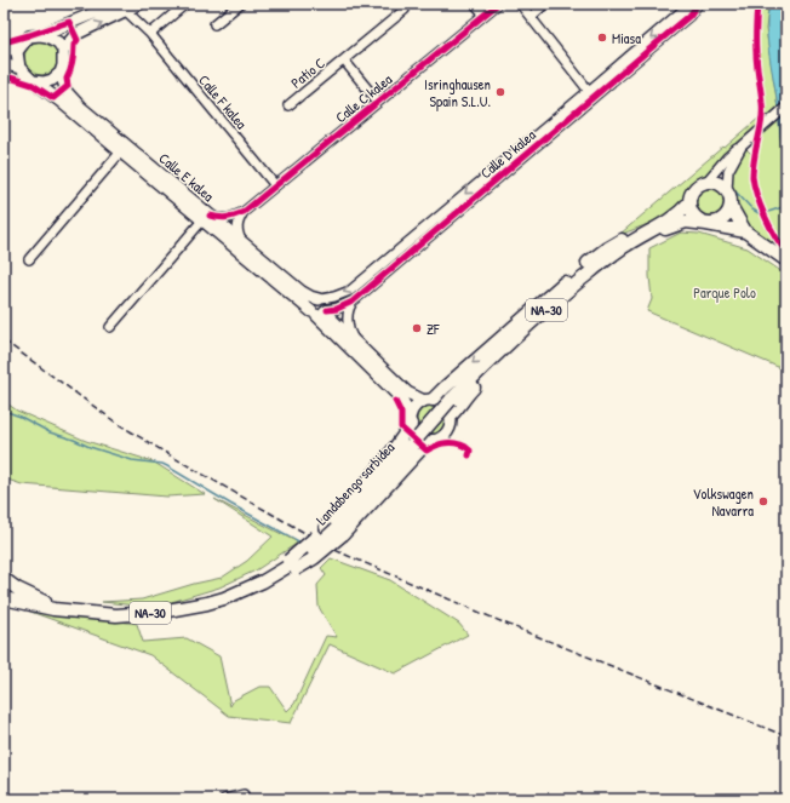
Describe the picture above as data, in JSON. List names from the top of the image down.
{
  "streets": {
    "highway": ["NA-30", "Landabengo sarbidea"],
    "main road": ["Calle E kalea"],
    "street": [
      "Patio C",
      "Calle C kalea",
      "Calle F kalea",
      "Calle D kalea"
    ]
  },
  "crossings": [
    ["Patio C", "Calle C kalea"],
    ["Calle C kalea", "Calle F kalea"],
    ["Calle D kalea", "Calle E kalea"]
  ],
  "parks": ["Parque Polo"],
  "places": [
    "Miasa",
    "Isringhausen Spain S.L.U.",
    "ZF",
    "Volkswagen Navarra"
  ]
}
